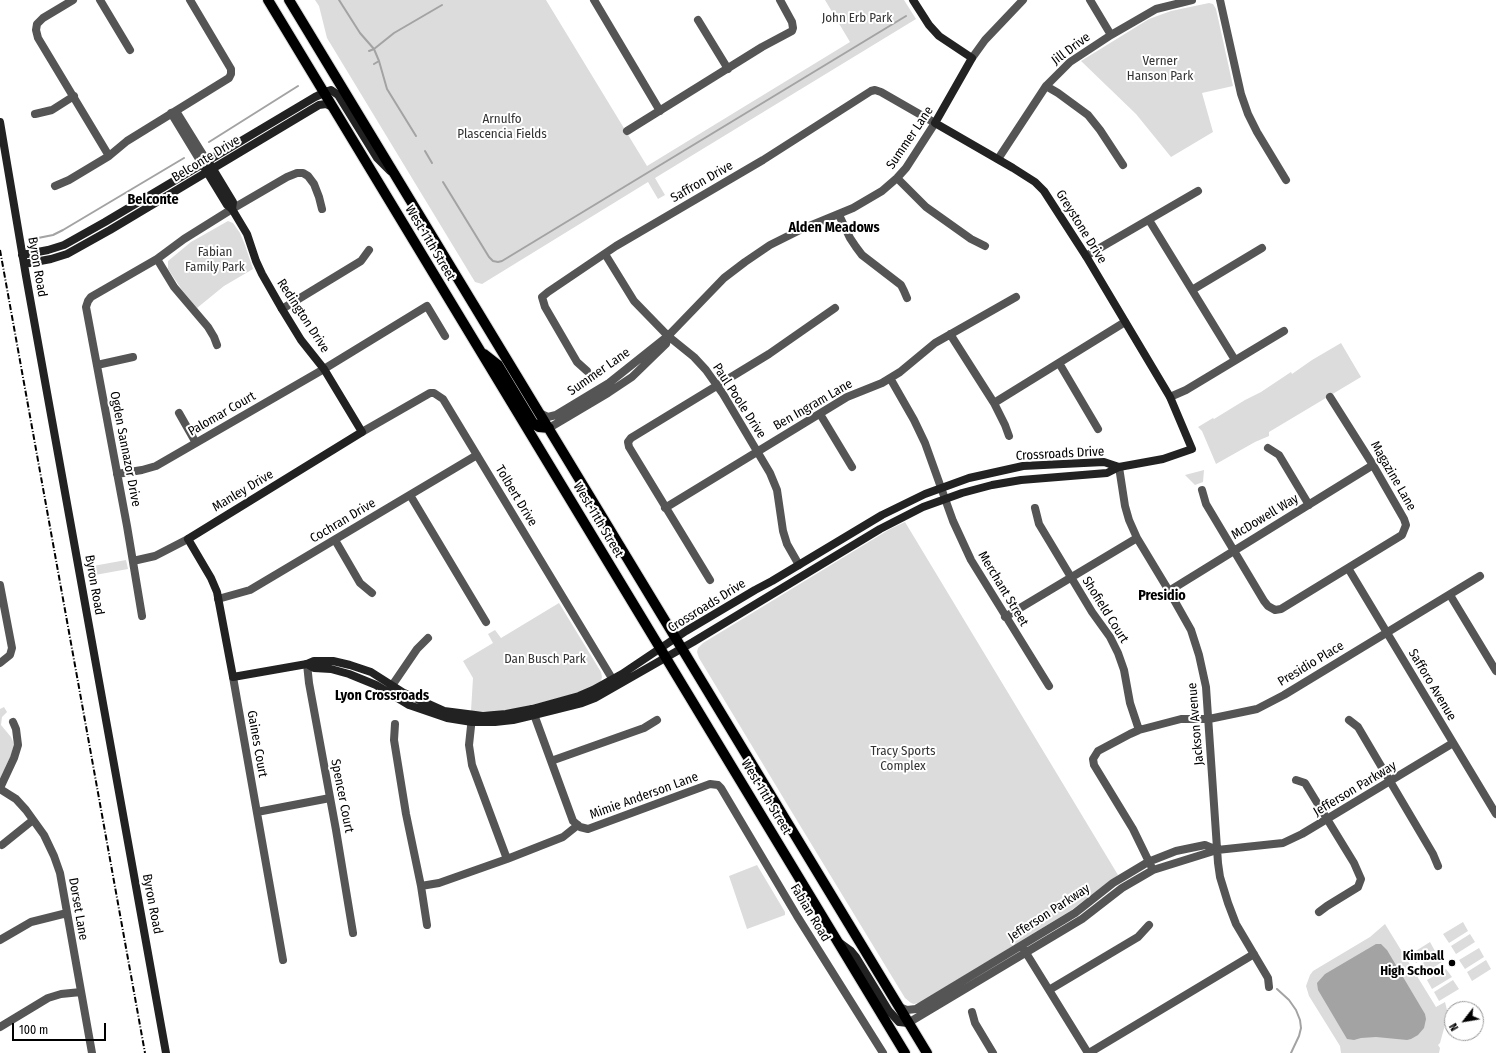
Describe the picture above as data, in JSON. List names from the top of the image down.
{
  "streets": {
    "main road": ["West 11th Street"],
    "street": [
      "Jill Drive",
      "Summer Lane",
      "Belconte Drive",
      "Saffron Drive",
      "Greystone Drive",
      "Byron Road",
      "Redington Drive",
      "Paul Poole Drive",
      "Ben Ingram Lane",
      "Palomar Court",
      "Ogden Sannazor Drive",
      "Crossroads Drive",
      "Magazine Lane",
      "Manley Drive",
      "Tolbert Drive",
      "McDowell Way",
      "Cochran Drive",
      "Merchant Street",
      "Shofield Court",
      "Presidio Place",
      "Safforo Avenue",
      "Jackson Avenue",
      "Gaines Court",
      "Jefferson Parkway",
      "Spencer Court",
      "Mimie Anderson Lane",
      "Dorset Lane",
      "Fabian Road"
    ]
  },
  "crossings": [
    ["Jill Drive", "Greystone Drive"],
    ["Summer Lane", "Greystone Drive"],
    ["Summer Lane", "West 11th Street"],
    ["Summer Lane", "Paul Poole Drive"],
    ["Belconte Drive", "West 11th Street"],
    ["Belconte Drive", "Byron Road"],
    ["Belconte Drive", "Redington Drive"],
    ["Saffron Drive", "Greystone Drive"],
    ["Saffron Drive", "Paul Poole Drive"],
    ["Greystone Drive", "Crossroads Drive"],
    ["West 11th Street", "Crossroads Drive"],
    ["West 11th Street", "Jefferson Parkway"],
    ["Redington Drive", "Palomar Court"],
    ["Redington Drive", "Manley Drive"],
    ["Redington Drive", "Tolbert Drive"],
    ["Paul Poole Drive", "Ben Ingram Lane"],
    ["Paul Poole Drive", "Crossroads Drive"],
    ["Ben Ingram Lane", "Merchant Street"],
    ["Palomar Court", "Ogden Sannazor Drive"],
    ["Ogden Sannazor Drive", "Manley Drive"],
    ["Crossroads Drive", "Tolbert Drive"],
    ["Crossroads Drive", "Merchant Street"],
    ["Crossroads Drive", "Jackson Avenue"],
    ["Crossroads Drive", "Gaines Court"],
    ["Crossroads Drive", "Spencer Court"],
    ["Crossroads Drive", "Mimie Anderson Lane"],
    ["Magazine Lane", "McDowell Way"],
    ["Magazine Lane", "Safforo Avenue"],
    ["Manley Drive", "Tolbert Drive"],
    ["Manley Drive", "Gaines Court"],
    ["Tolbert Drive", "Cochran Drive"],
    ["McDowell Way", "Jackson Avenue"],
    ["Cochran Drive", "Gaines Court"],
    ["Shofield Court", "Presidio Place"],
    ["Presidio Place", "Safforo Avenue"],
    ["Presidio Place", "Jackson Avenue"],
    ["Presidio Place", "Jefferson Parkway"],
    ["Safforo Avenue", "Jefferson Parkway"],
    ["Jackson Avenue", "Jefferson Parkway"],
    ["Mimie Anderson Lane", "Fabian Road"]
  ],
  "districts": [
    "Belconte",
    "Alden Meadows",
    "Presidio",
    "Lyon Crossroads"
  ],
  "parks": [
    "John Erb Park",
    "Verner Hanson Park",
    "Arnulfo Plascencia Fields",
    "Fabian Family Park",
    "Dan Busch Park",
    "Tracy Sports Complex"
  ],
  "places": ["Kimball High School"],
  "scale_bar": "100 m",
  "north": "bottom left"
}
